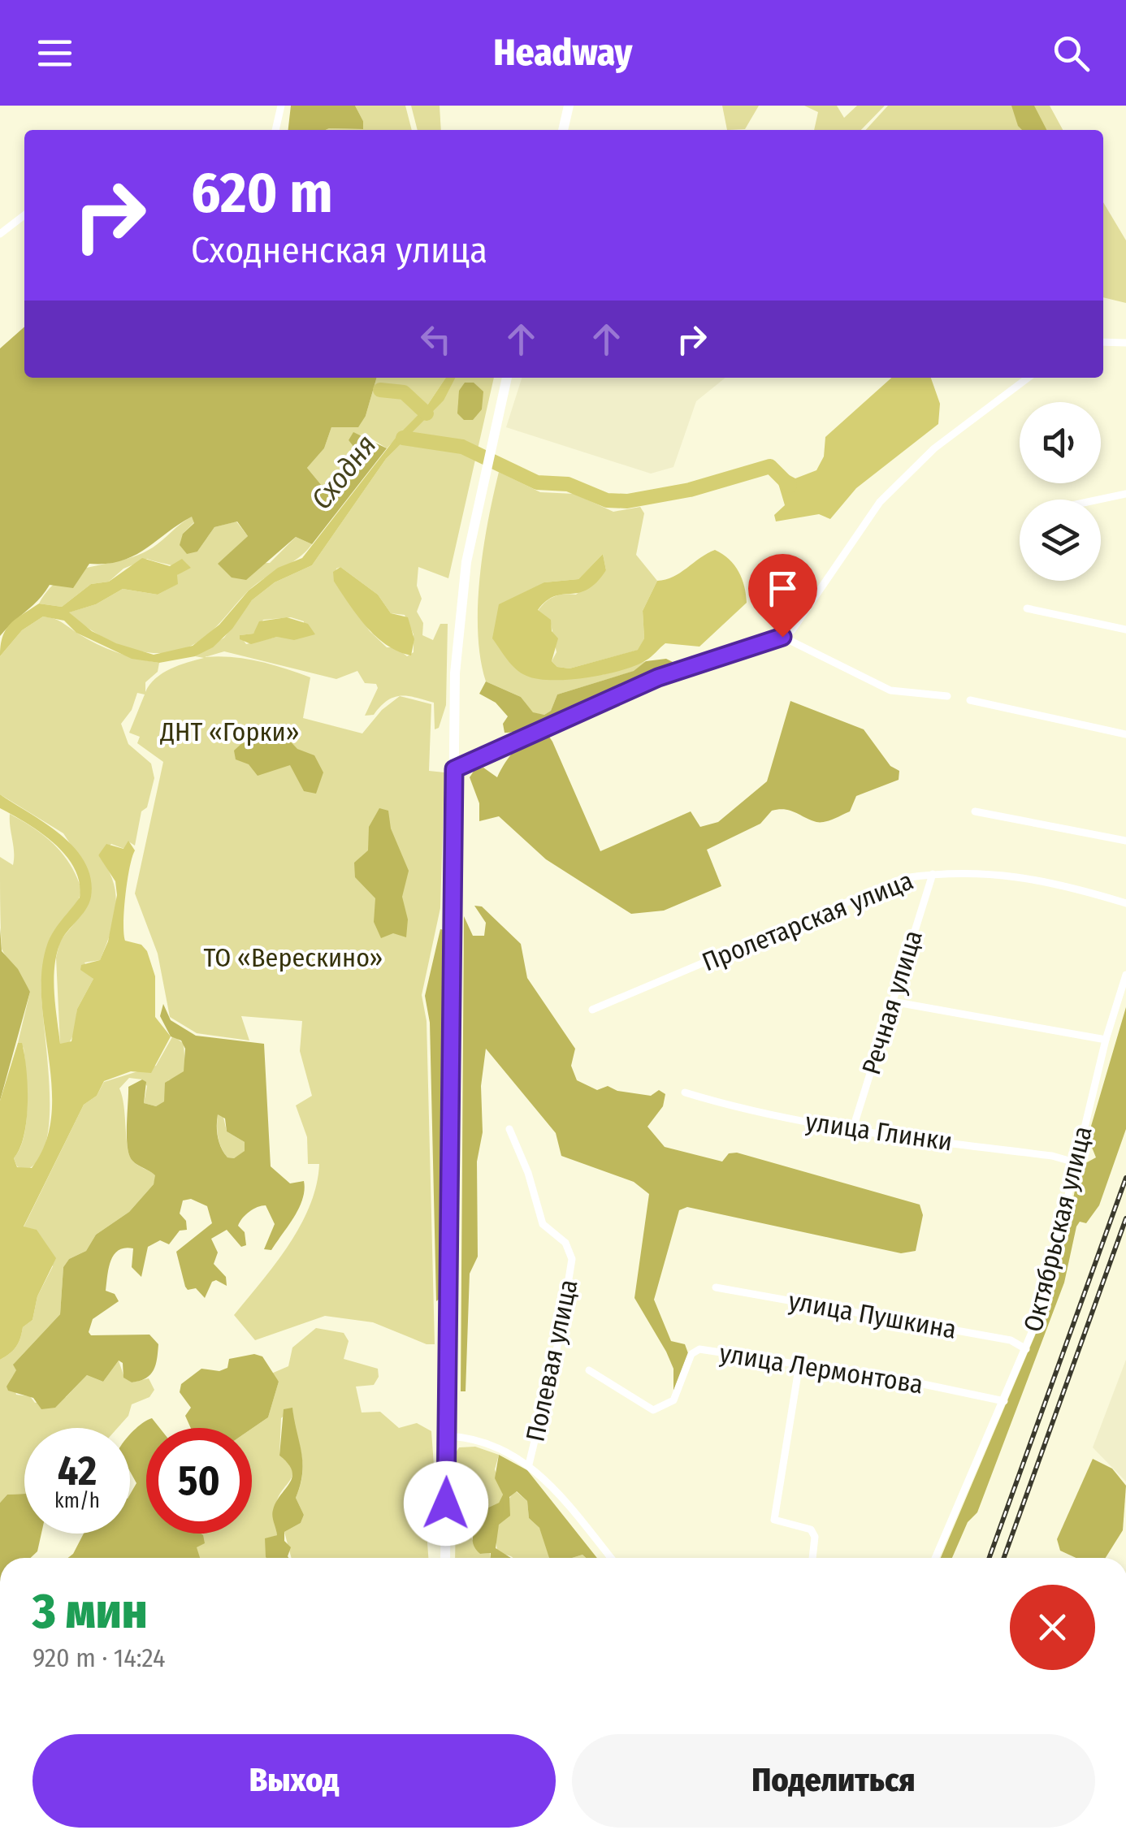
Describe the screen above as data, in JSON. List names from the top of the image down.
{
  "streets": {
    "street": [
      "Пролетарская улица",
      "Речная улица",
      "улица Глинки",
      "Октябрьская улица",
      "улица Пушкина",
      "Полевая улица",
      "улица Лермонтова"
    ]
  },
  "crossings": [
    ["Пролетарская улица", "Речная улица"],
    ["Речная улица", "улица Глинки"],
    ["улица Глинки", "Октябрьская улица"],
    ["Октябрьская улица", "улица Пушкина"],
    ["Октябрьская улица", "улица Лермонтова"]
  ],
  "water": ["Сходня"],
  "parks": ["ДНТ «Горки»", "ТО «Верескино»"],
  "page": {
    "header": "Headway",
    "turn": ["620 m", "Сходненская улица"],
    "speed": "42 km/h",
    "limit": "50",
    "heading": ["3 мин", "920 m · 14:24"],
    "buttons": ["Выход", "Поделиться"]
  }
}
